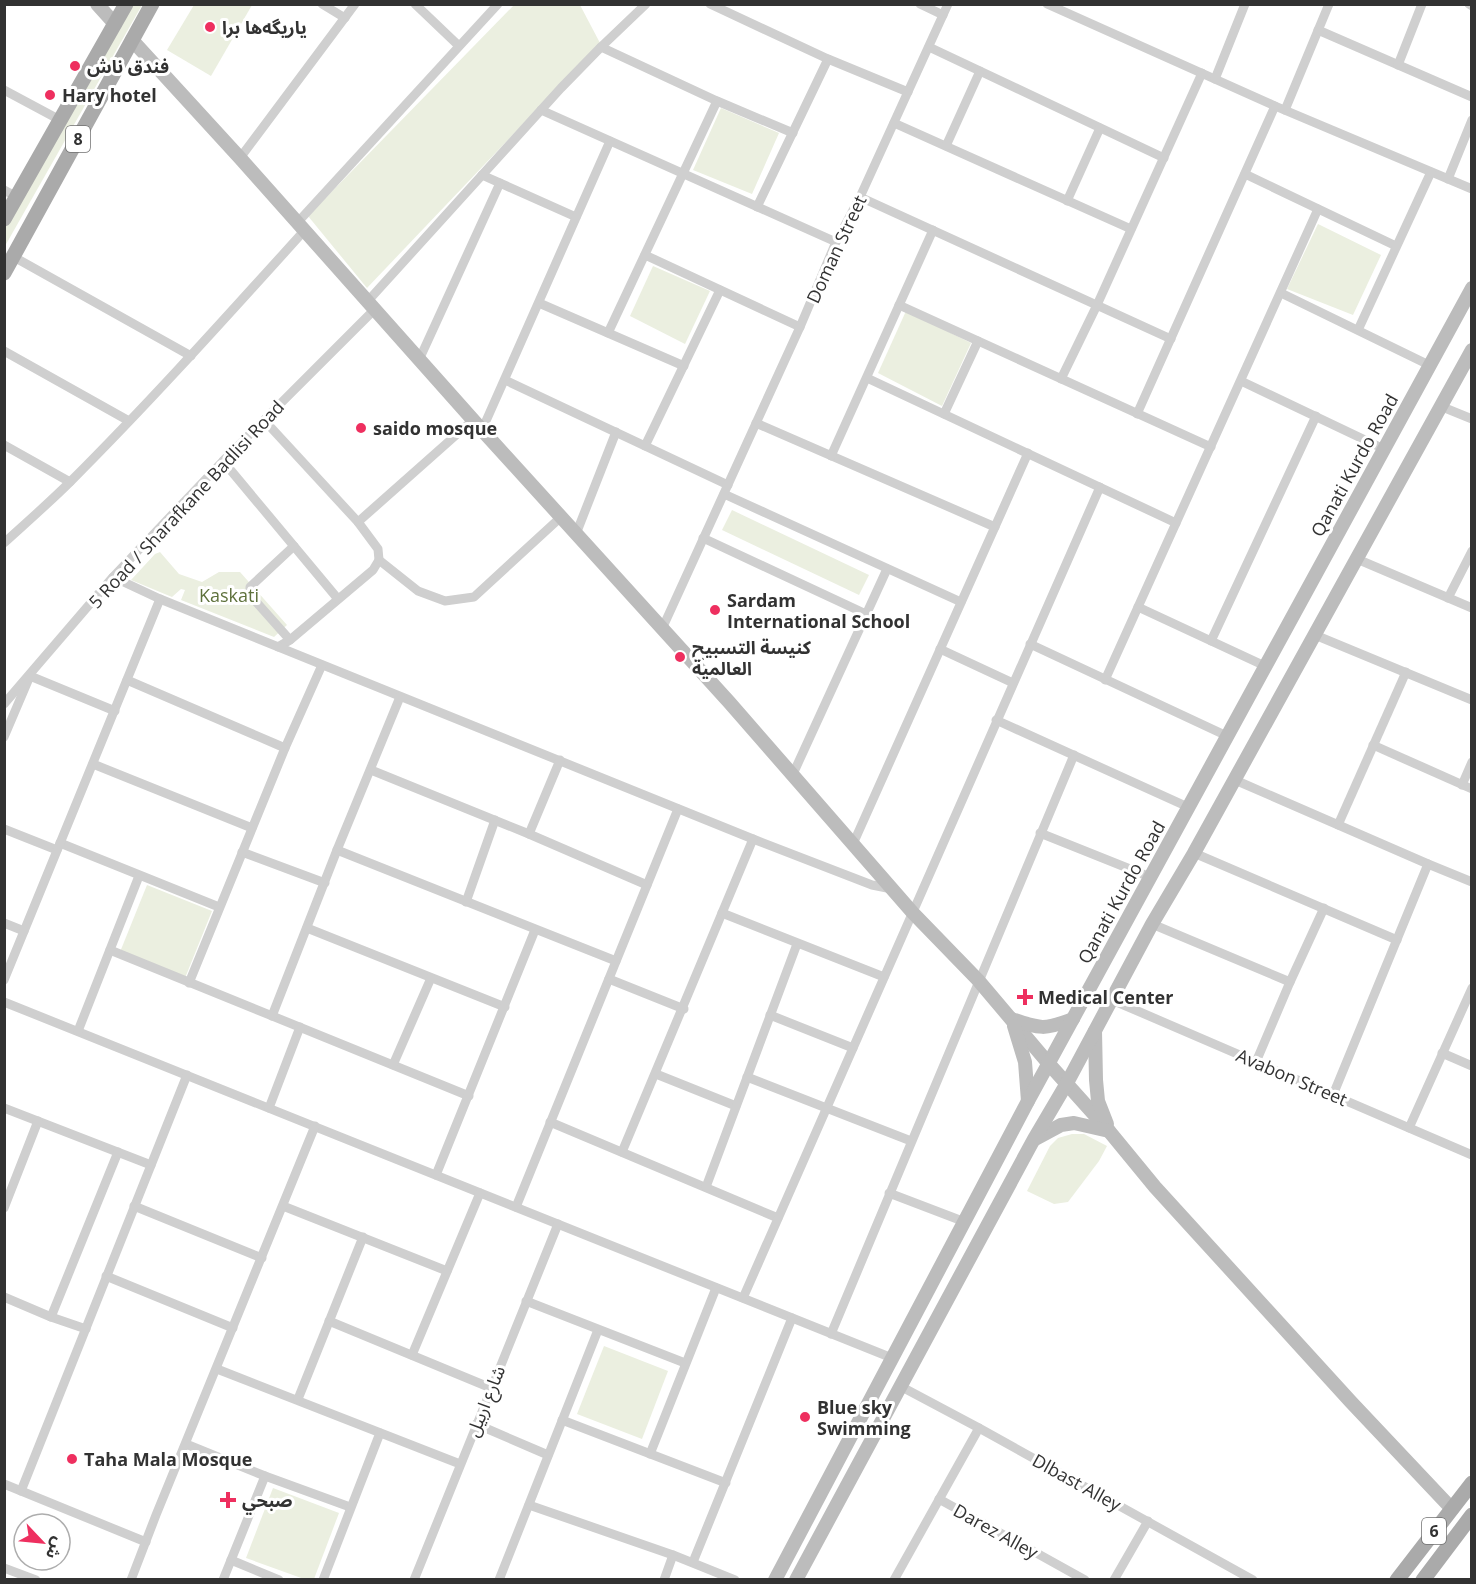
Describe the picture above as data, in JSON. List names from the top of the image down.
{
  "streets": {
    "main road": ["8", "6"],
    "street": [
      "Doman Street",
      "Qanati Kurdo Road",
      "5 Road / Sharafkane Badlisi Road",
      "Avabon Street",
      "شارع اربيل",
      "Dlbast Alley",
      "Darez Alley"
    ]
  },
  "parks": ["Kaskati"],
  "places": {
    "other": [
      "یاریگەها برا",
      "فندق ناش",
      "Hary hotel",
      "saido mosque",
      "Sardam International School",
      "كنيسة التسبيح العالمية",
      "Blue sky Swimming",
      "Taha Mala Mosque"
    ],
    "health": ["Medical Center", "صبحي"]
  },
  "north": "bottom right"
}
